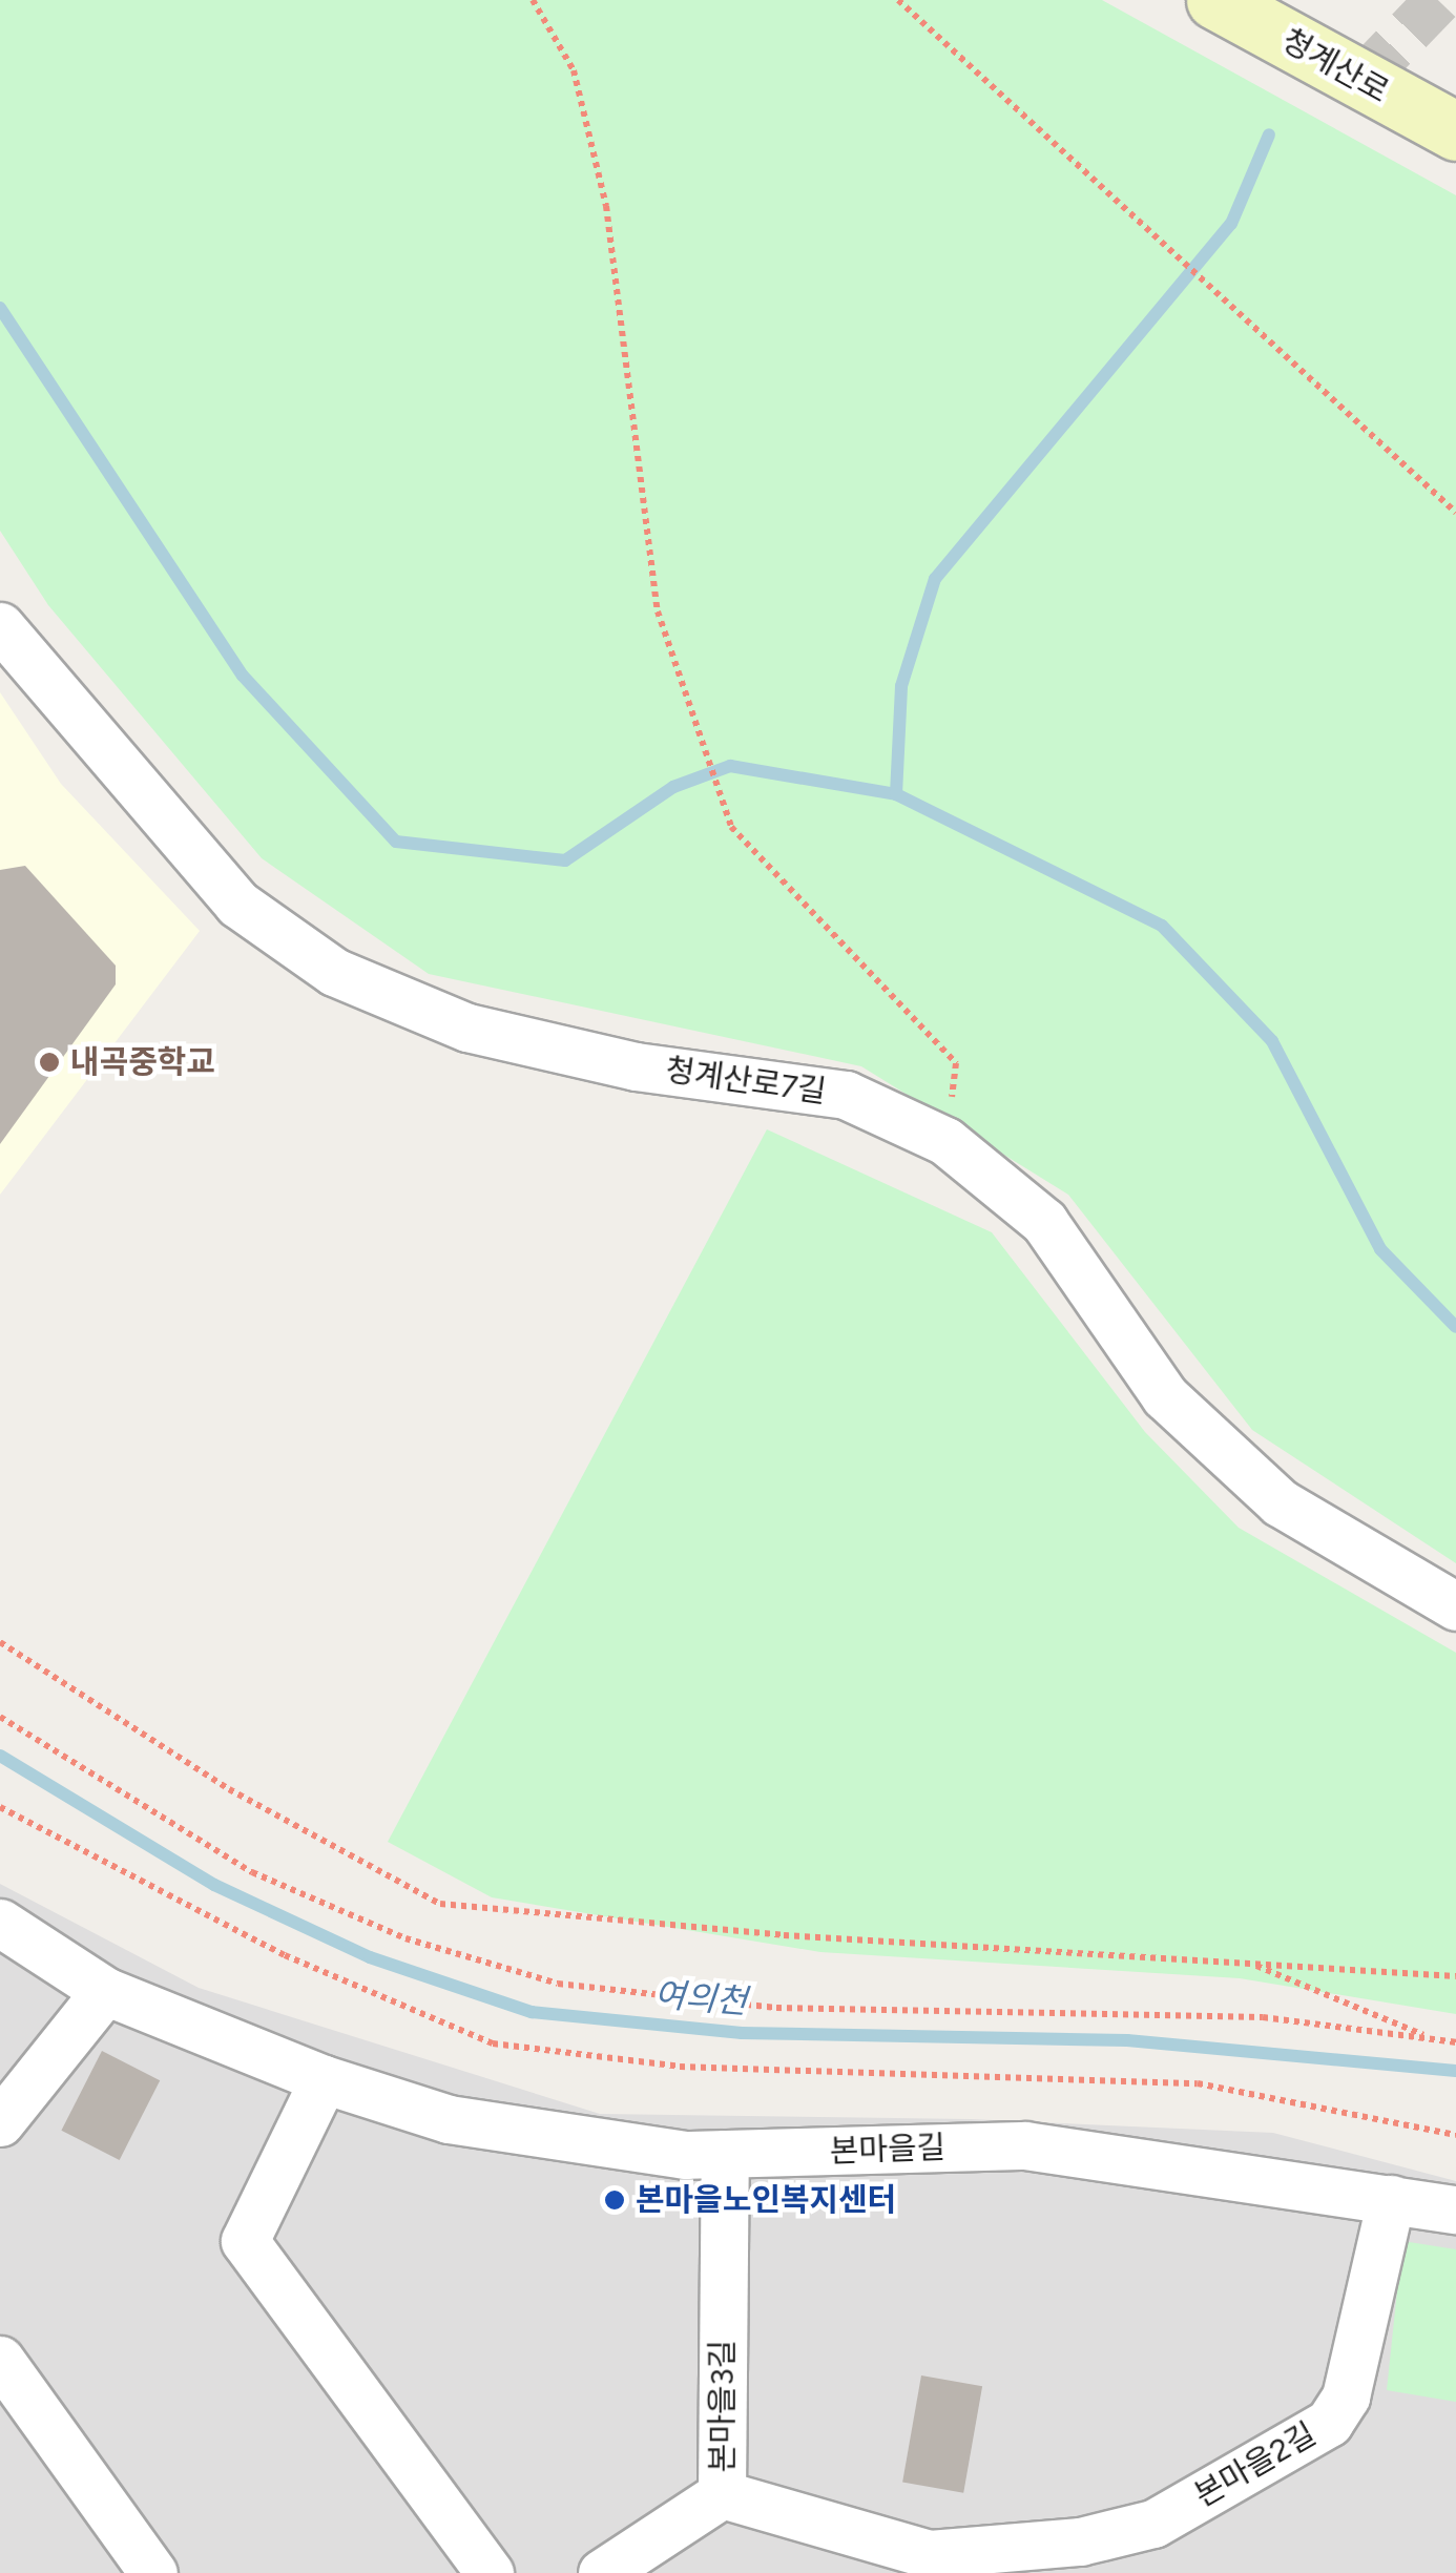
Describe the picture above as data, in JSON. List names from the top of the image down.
{
  "streets": {
    "main road": ["청계산로"],
    "street": [
      "청계산로7길",
      "본마을길",
      "본마을3길",
      "본마을2길"
    ]
  },
  "crossings": [
    ["본마을길", "본마을3길"],
    ["본마을길", "본마을2길"],
    ["본마을3길", "본마을2길"]
  ],
  "water": ["여의천"],
  "places": ["내곡중학교", "본마을노인복지센터"]
}
